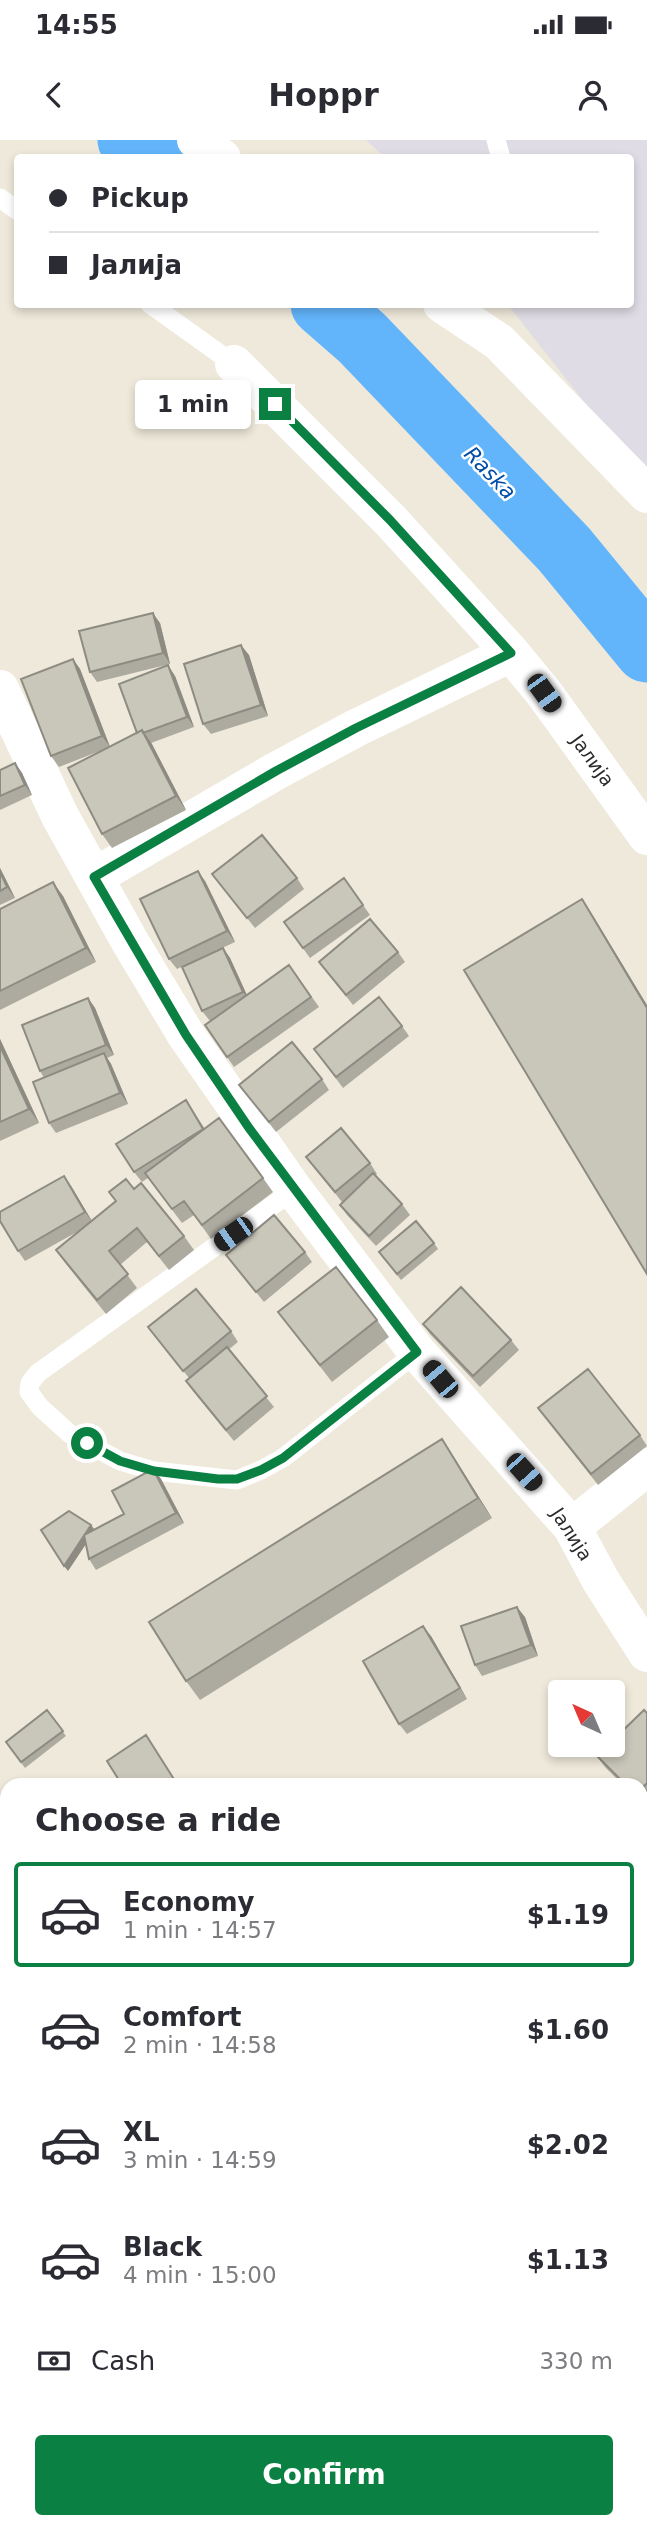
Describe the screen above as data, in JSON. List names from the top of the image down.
{
  "streets": {
    "street": ["Јалија"]
  },
  "water": ["Raska"],
  "north": "top left",
  "page": {
    "status": "14:55",
    "header": "Hoppr",
    "banner": ["Pickup", "Јалија"],
    "bubble": "1 min",
    "heading": "Choose a ride",
    "list": [
      {
        "name": "Economy",
        "note": "1 min · 14:57",
        "value": "$1.19"
      },
      {
        "name": "Comfort",
        "note": "2 min · 14:58",
        "value": "$1.60"
      },
      {
        "name": "XL",
        "note": "3 min · 14:59",
        "value": "$2.02"
      },
      {
        "name": "Black",
        "note": "4 min · 15:00",
        "value": "$1.13"
      }
    ],
    "pay": ["Cash", "330 m"],
    "buttons": "Confirm"
  }
}
